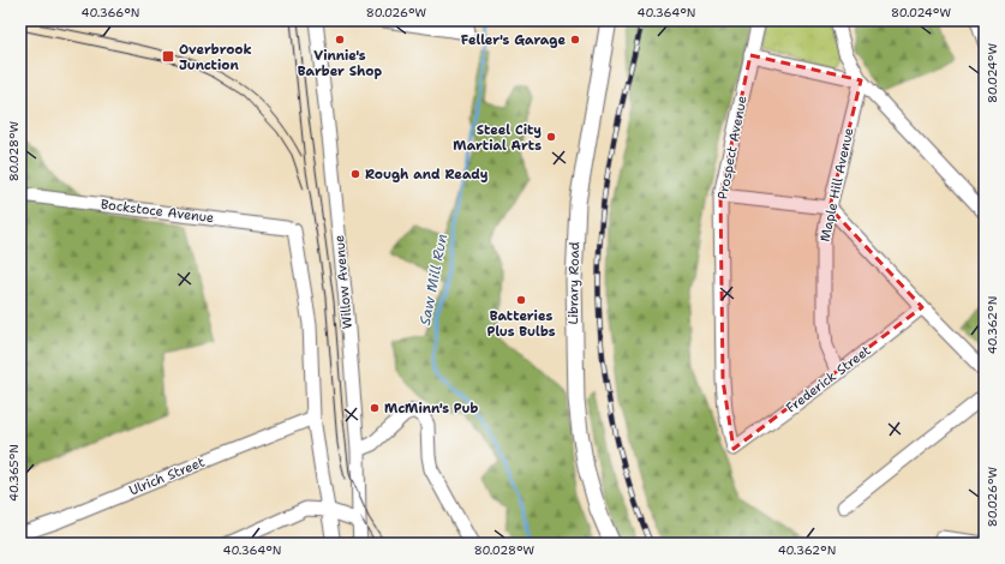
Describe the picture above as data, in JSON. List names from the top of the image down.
{
  "streets": {
    "main road": ["Library Road"],
    "street": [
      "Prospect Avenue",
      "Maple Hill Avenue",
      "Bockstoce Avenue",
      "Willow Avenue",
      "Frederick Street",
      "Ulrich Street"
    ]
  },
  "crossings": [
    ["Prospect Avenue", "Frederick Street"],
    ["Maple Hill Avenue", "Frederick Street"],
    ["Bockstoce Avenue", "Ulrich Street"]
  ],
  "water": ["Saw Mill Run"],
  "places": {
    "other": [
      "Vinnie's Barber Shop",
      "Feller's Garage",
      "Steel City Martial Arts",
      "Rough and Ready",
      "Batteries Plus Bulbs",
      "McMinn's Pub"
    ],
    "transit": ["Overbrook Junction"]
  },
  "coordinates": [
    "40.366°N",
    "80.026°W",
    "40.364°N",
    "80.024°W",
    "80.028°W",
    "40.362°N",
    "40.365°N"
  ]
}
